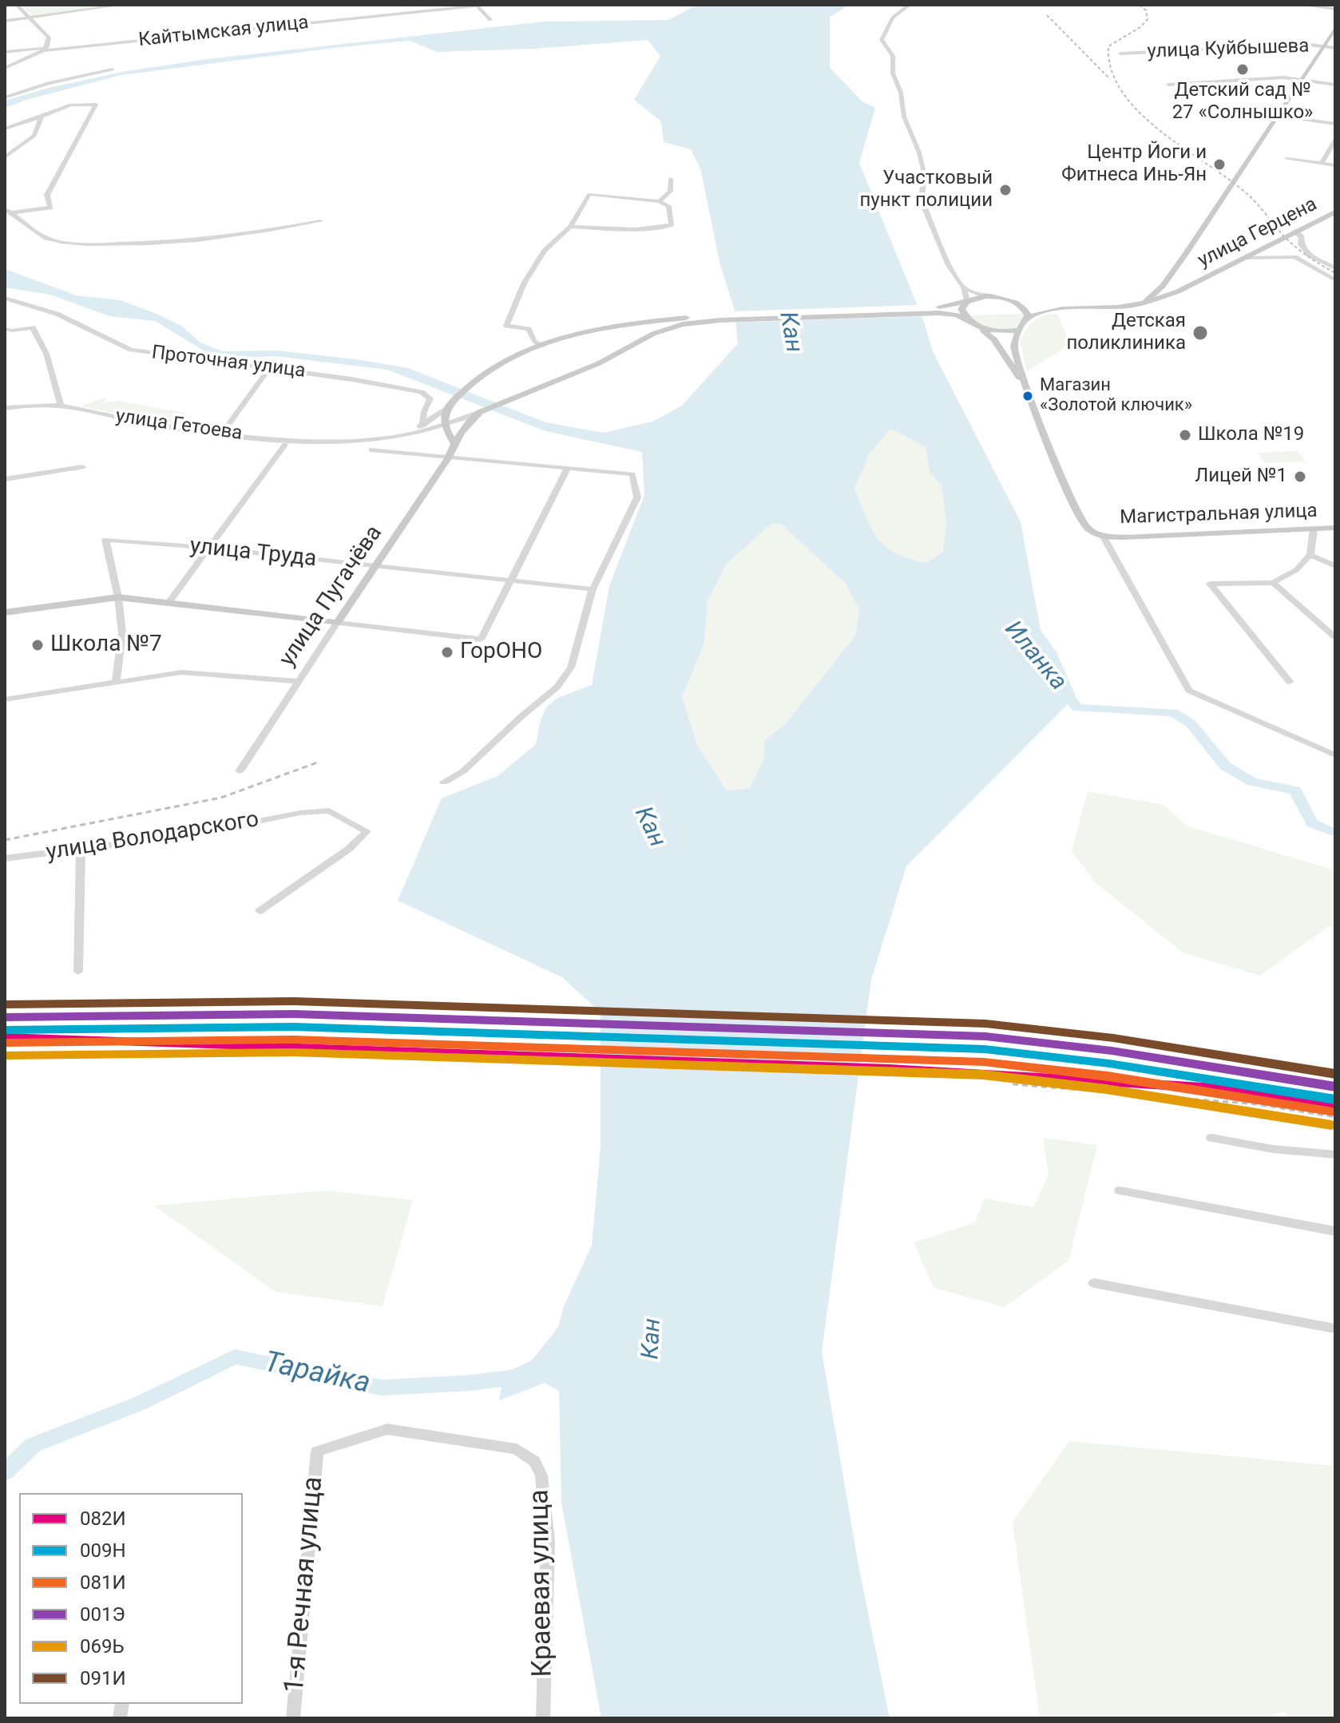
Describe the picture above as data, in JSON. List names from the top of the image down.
{
  "streets": {
    "main road": ["улица Герцена", "Магистральная улица", "улица Пугачёва"],
    "street": [
      "Кайтымская улица",
      "улица Куйбышева",
      "Проточная улица",
      "улица Гетоева",
      "улица Труда",
      "улица Володарского",
      "Краевая улица",
      "1-я Речная улица"
    ]
  },
  "crossings": [
    ["улица Труда", "улица Пугачёва"],
    ["Краевая улица", "1-я Речная улица"]
  ],
  "water": ["Кан", "Иланка", "Тарайка"],
  "places": [
    "Детский сад № 27 «Солнышко»",
    "Центр Йоги и Фитнеса Инь-Ян",
    "Участковый пункт полиции",
    "Детская поликлиника",
    "Магазин «Золотой ключик»",
    "Школа №19",
    "Лицей №1",
    "Школа №7",
    "ГорОНО"
  ],
  "lines": [
    "transit line 091И",
    "transit line 001Э",
    "transit line 009Н",
    "transit line 082И",
    "transit line 081И",
    "transit line 069Ь"
  ],
  "legend": [
    "082И",
    "009Н",
    "081И",
    "001Э",
    "069Ь",
    "091И"
  ]
}
